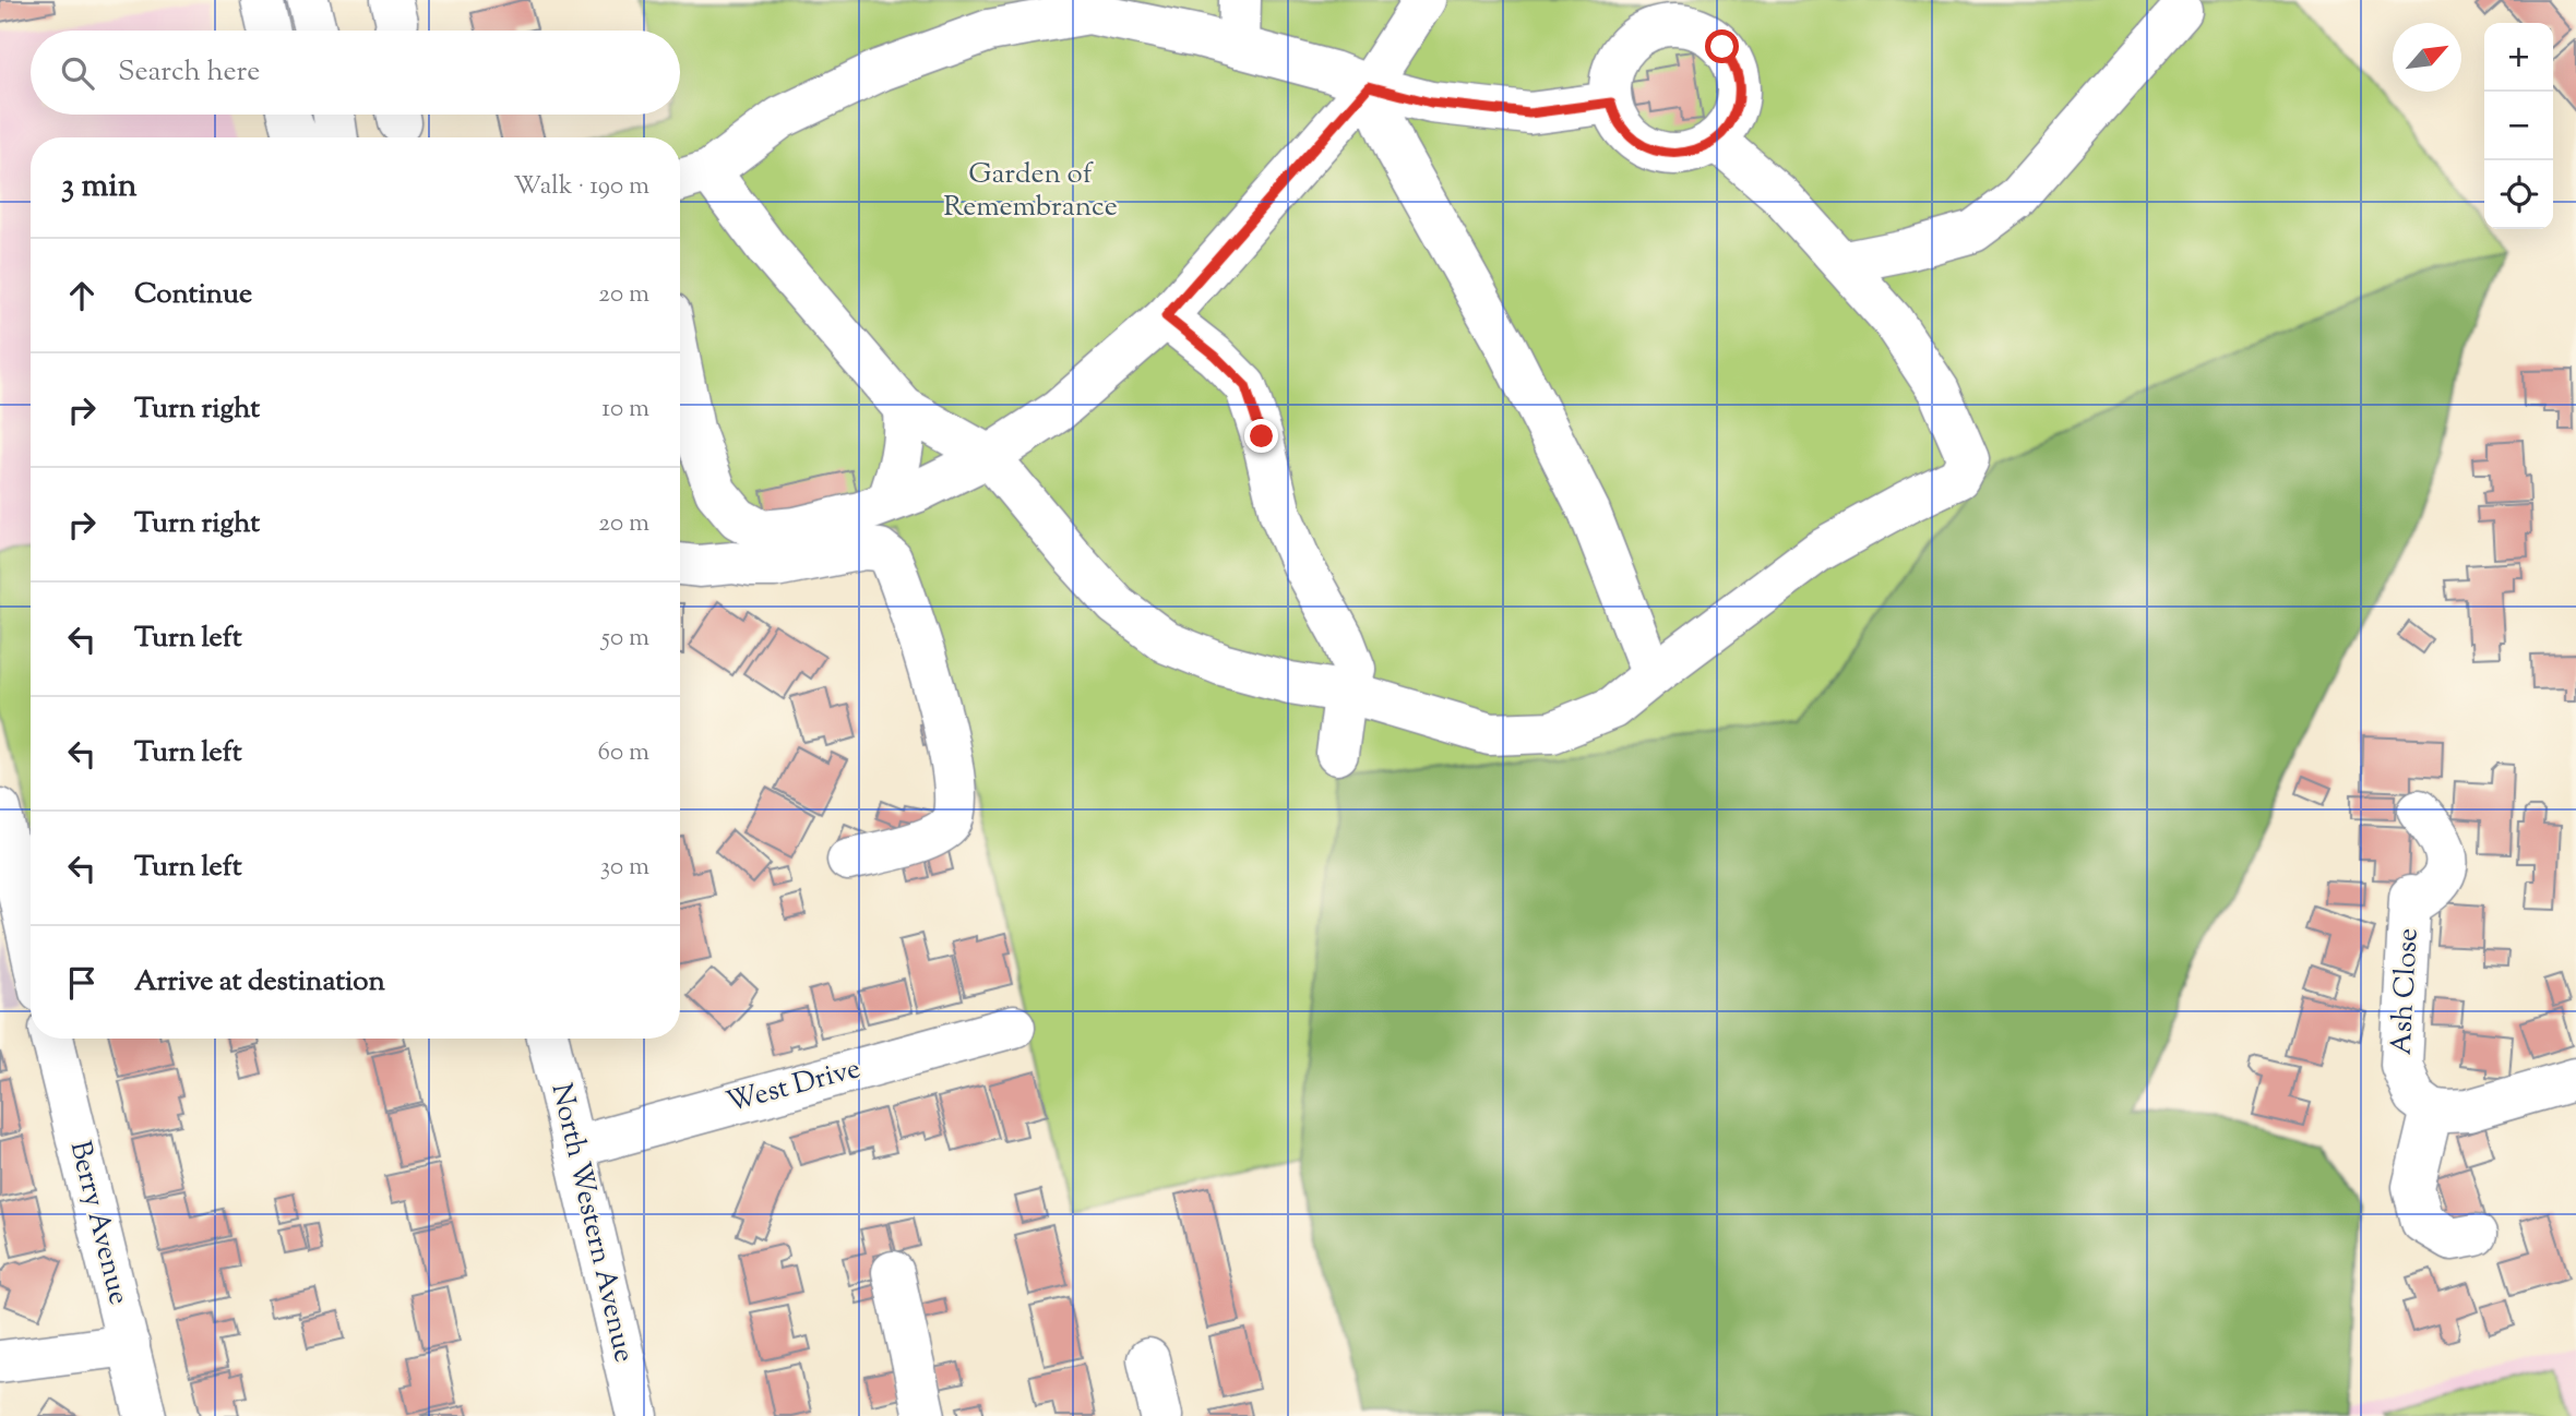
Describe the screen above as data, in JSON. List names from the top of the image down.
{
  "streets": {
    "main road": [
      "Ash Close",
      "West Drive",
      "Berry Avenue",
      "North Western Avenue"
    ]
  },
  "crossings": [
    ["West Drive", "North Western Avenue"]
  ],
  "parks": ["Garden of Remembrance"],
  "north": "top right",
  "page": {
    "map_buttons": ["+", "−"],
    "search": "Search here",
    "heading": ["3 min", "Walk · 190 m"],
    "list": [
      ["Continue", "20 m"],
      ["Turn right", "10 m"],
      ["Turn right", "20 m"],
      ["Turn left", "50 m"],
      ["Turn left", "60 m"],
      ["Turn left", "30 m"],
      "Arrive at destination"
    ]
  }
}
